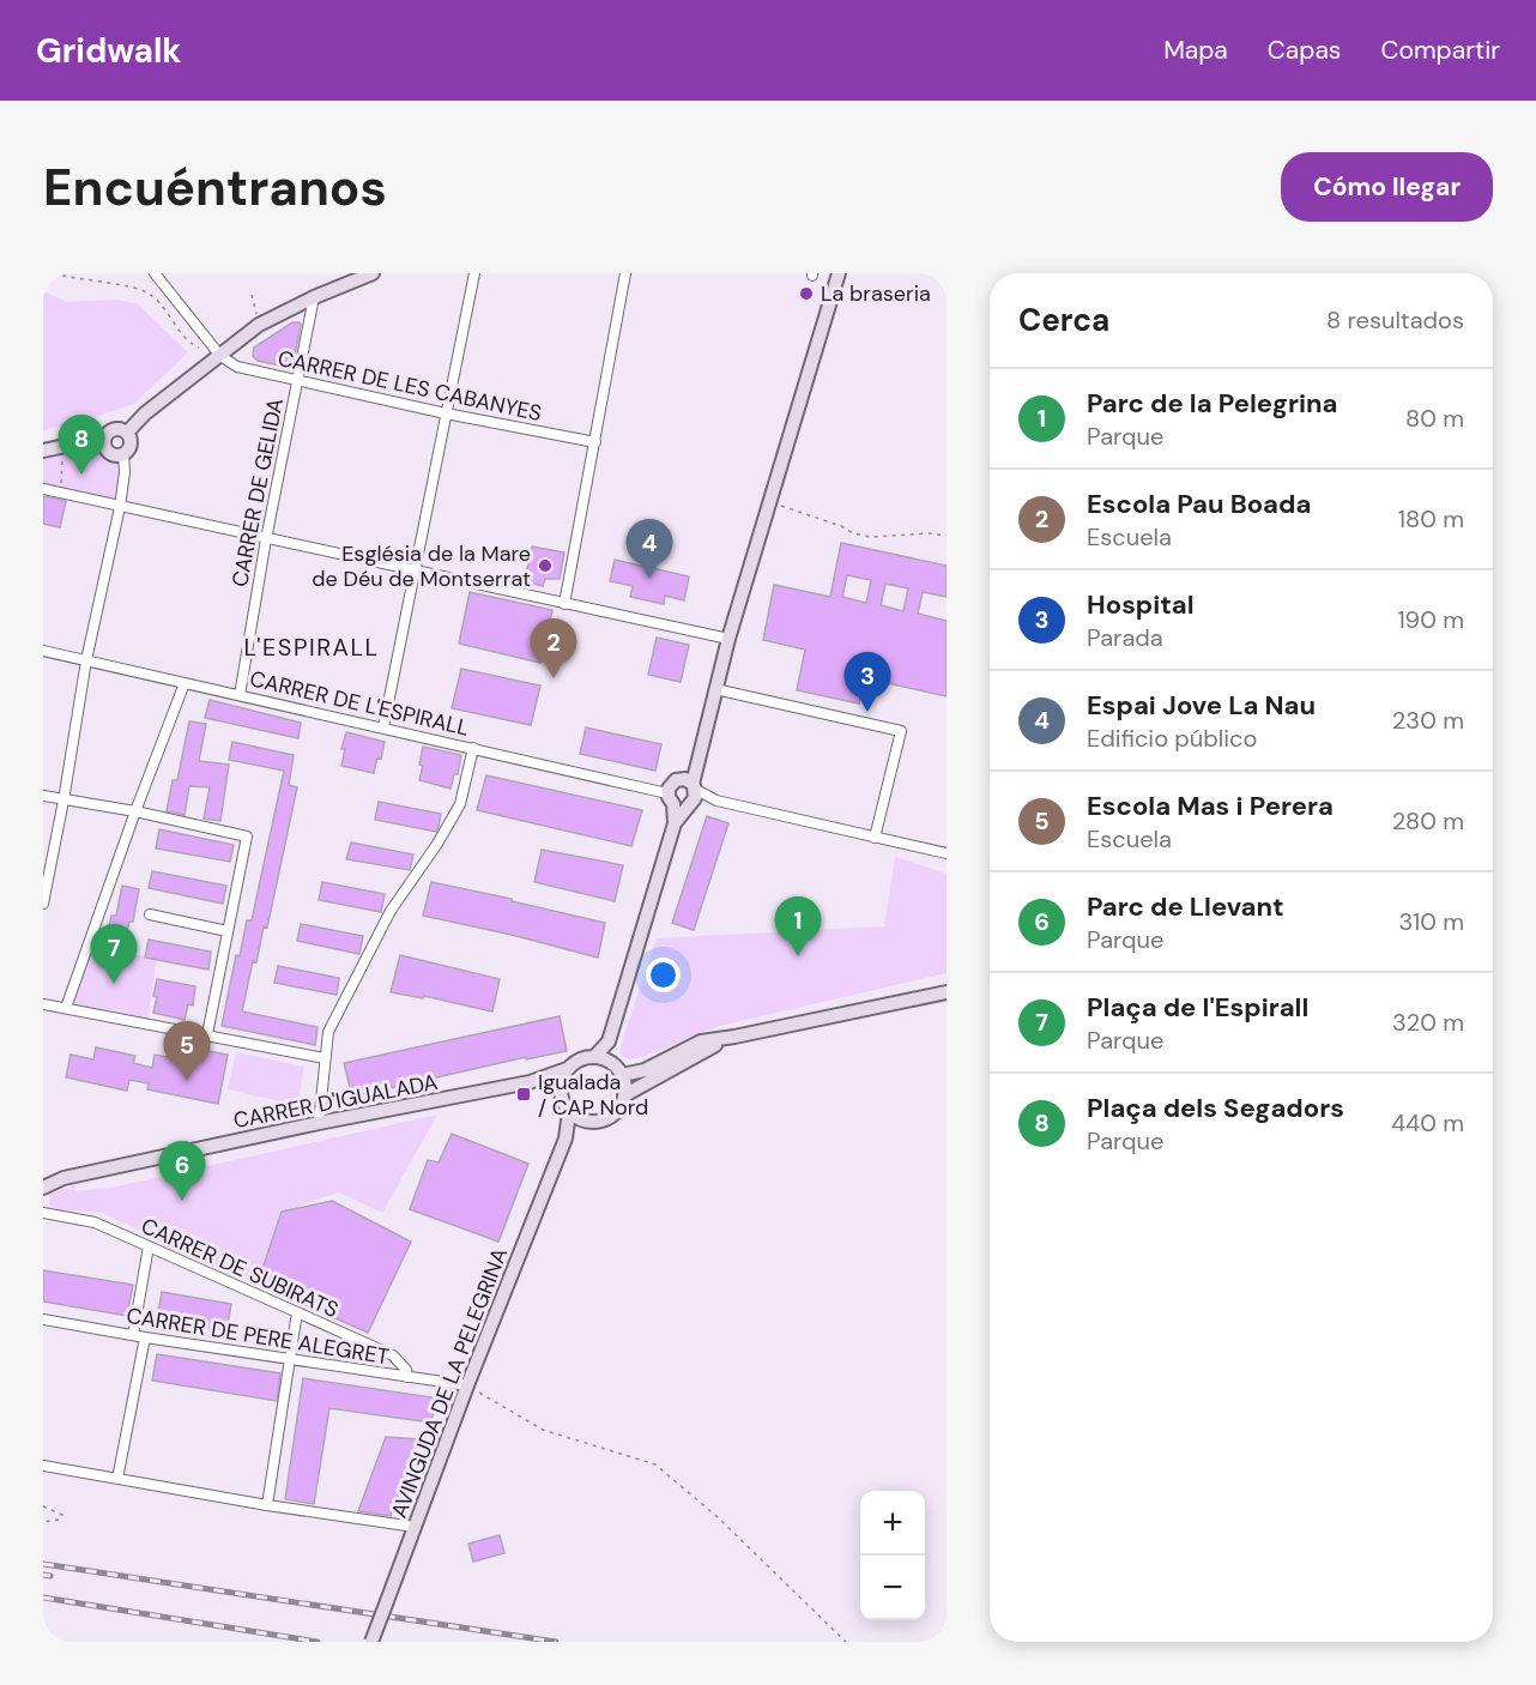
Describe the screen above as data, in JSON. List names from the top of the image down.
{
  "streets": {
    "street": [
      "CARRER DE LES CABANYES",
      "CARRER DE GELIDA",
      "CARRER DE L'ESPIRALL",
      "CARRER D'IGUALADA",
      "CARRER DE SUBIRATS",
      "CARRER DE PERE ALEGRET",
      "AVINGUDA DE LA PELEGRINA"
    ]
  },
  "crossings": [
    ["CARRER DE LES CABANYES", "CARRER DE GELIDA"],
    ["CARRER DE GELIDA", "CARRER DE L'ESPIRALL"],
    ["CARRER D'IGUALADA", "AVINGUDA DE LA PELEGRINA"],
    ["CARRER DE SUBIRATS", "CARRER DE PERE ALEGRET"],
    ["CARRER DE PERE ALEGRET", "AVINGUDA DE LA PELEGRINA"]
  ],
  "districts": ["L'ESPIRALL"],
  "places": {
    "other": ["La braseria", "Església de la Mare de Déu de Montserrat"],
    "transit": ["Igualada / CAP Nord"]
  },
  "page": {
    "header": "Gridwalk",
    "nav": ["Mapa", "Capas", "Compartir"],
    "buttons": "Cómo llegar",
    "title": "Encuéntranos",
    "heading": ["Cerca", "8 resultados"],
    "list": [
      {
        "mark": "1",
        "name": "Parc de la Pelegrina",
        "note": "Parque",
        "value": "80 m"
      },
      {
        "mark": "2",
        "name": "Escola Pau Boada",
        "note": "Escuela",
        "value": "180 m"
      },
      {
        "mark": "3",
        "name": "Hospital",
        "note": "Parada",
        "value": "190 m"
      },
      {
        "mark": "4",
        "name": "Espai Jove La Nau",
        "note": "Edificio público",
        "value": "230 m"
      },
      {
        "mark": "5",
        "name": "Escola Mas i Perera",
        "note": "Escuela",
        "value": "280 m"
      },
      {
        "mark": "6",
        "name": "Parc de Llevant",
        "note": "Parque",
        "value": "310 m"
      },
      {
        "mark": "7",
        "name": "Plaça de l'Espirall",
        "note": "Parque",
        "value": "320 m"
      },
      {
        "mark": "8",
        "name": "Plaça dels Segadors",
        "note": "Parque",
        "value": "440 m"
      }
    ],
    "pins": [
      "8",
      "4",
      "2",
      "3",
      "1",
      "7",
      "5",
      "6"
    ],
    "map_buttons": ["+", "−"]
  }
}
